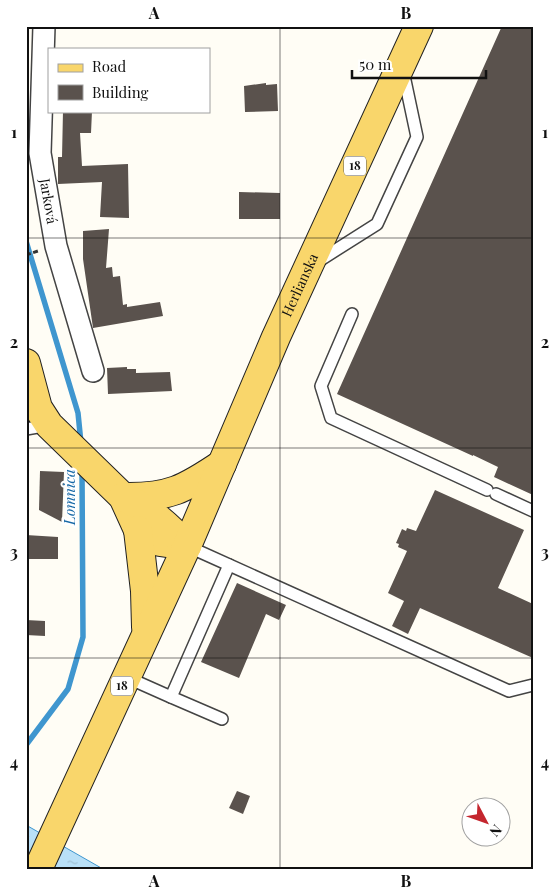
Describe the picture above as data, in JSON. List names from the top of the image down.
{
  "streets": {
    "main road": ["18", "Herlianska"],
    "street": ["Jarková"]
  },
  "crossings": [
    ["18", "Herlianska"]
  ],
  "water": ["Lomnica"],
  "legend": ["Road", "Building"],
  "scale_bar": "50 m",
  "north": "bottom right",
  "grid": {
    "columns": ["A", "B"],
    "rows": [
      "1",
      "2",
      "3",
      "4"
    ]
  }
}
